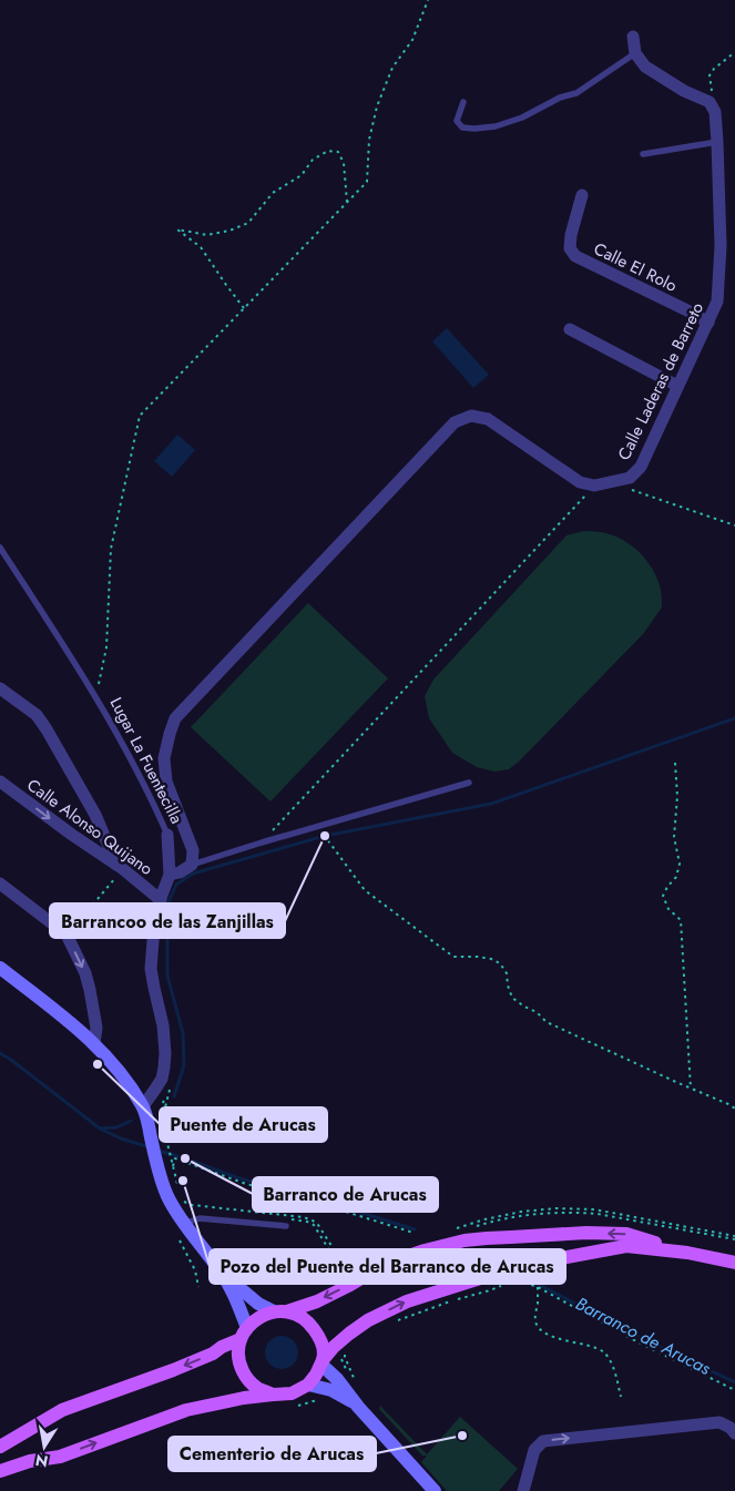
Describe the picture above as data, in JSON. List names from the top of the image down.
{
  "streets": {
    "street": [
      "Calle El Rolo",
      "Calle Laderas de Barreto",
      "Lugar La Fuentecilla",
      "Calle Alonso Quijano"
    ]
  },
  "crossings": [
    ["Calle El Rolo", "Calle Laderas de Barreto"],
    ["Lugar La Fuentecilla", "Calle Alonso Quijano"]
  ],
  "water": ["Barranco de Arucas"],
  "places": [
    "Barrancoo de las Zanjillas",
    "Puente de Arucas",
    "Barranco de Arucas",
    "Pozo del Puente del Barranco de Arucas",
    "Cementerio de Arucas"
  ],
  "north": "bottom"
}
